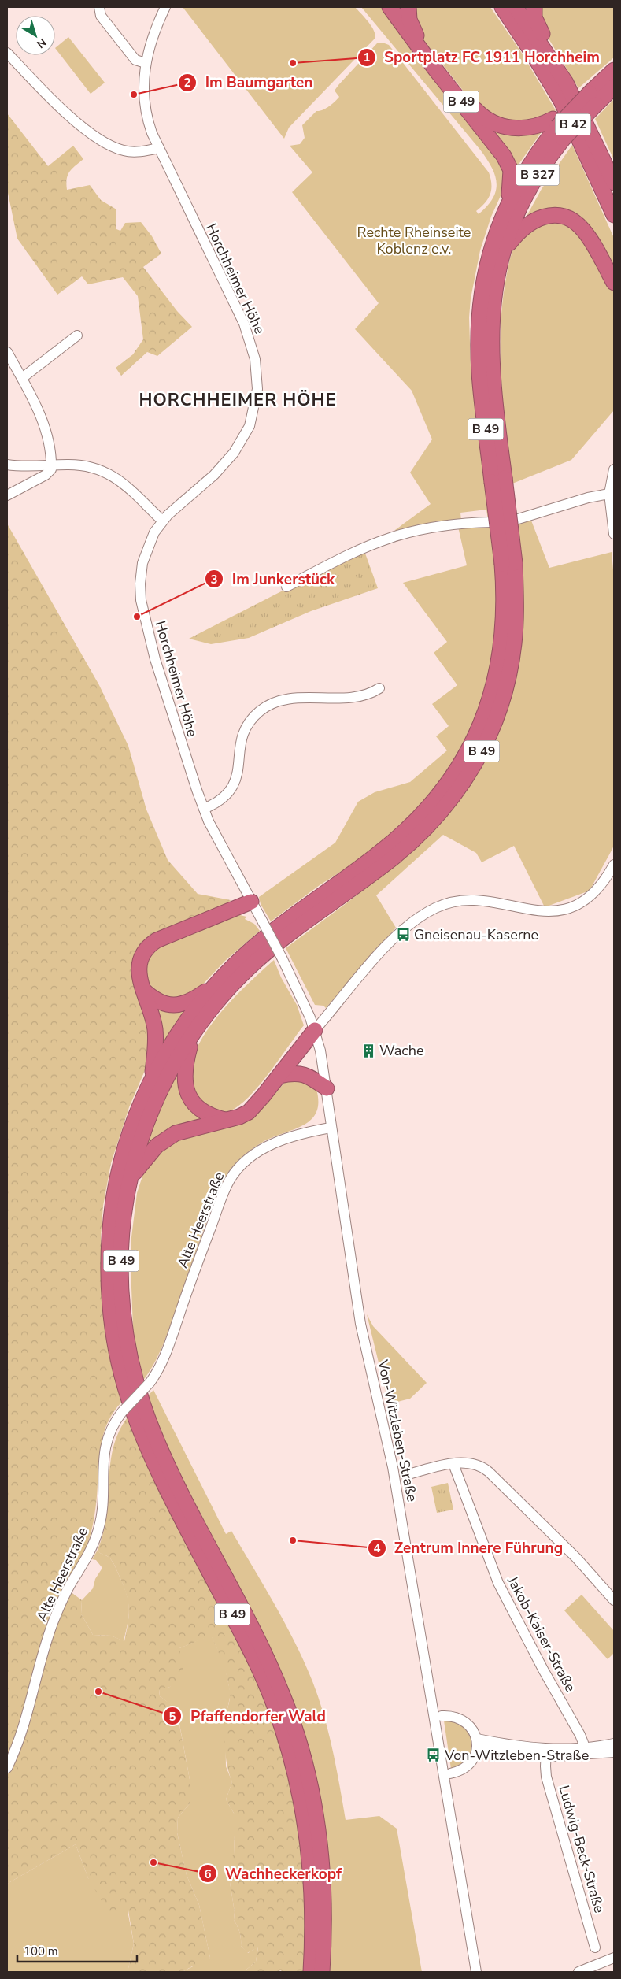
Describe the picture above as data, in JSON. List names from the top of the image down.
{
  "streets": {
    "highway": ["B 49", "B 42", "B 327"],
    "street": [
      "Horchheimer Höhe",
      "Alte Heerstraße",
      "Von-Witzleben-Straße",
      "Jakob-Kaiser-Straße",
      "Ludwig-Beck-Straße"
    ]
  },
  "crossings": [
    ["B 49", "B 327"],
    ["Alte Heerstraße", "Von-Witzleben-Straße"]
  ],
  "districts": ["HORCHHEIMER HÖHE"],
  "parks": ["Rechte Rheinseite Koblenz e.v."],
  "places": {
    "other": [
      "Sportplatz FC 1911 Horchheim",
      "Im Baumgarten",
      "Im Junkerstück",
      "Zentrum Innere Führung",
      "Pfaffendorfer Wald",
      "Wachheckerkopf"
    ],
    "bus stop": ["Gneisenau-Kaserne", "Von-Witzleben-Straße"],
    "building": ["Wache"]
  },
  "scale_bar": "100 m",
  "north": "bottom right"
}
